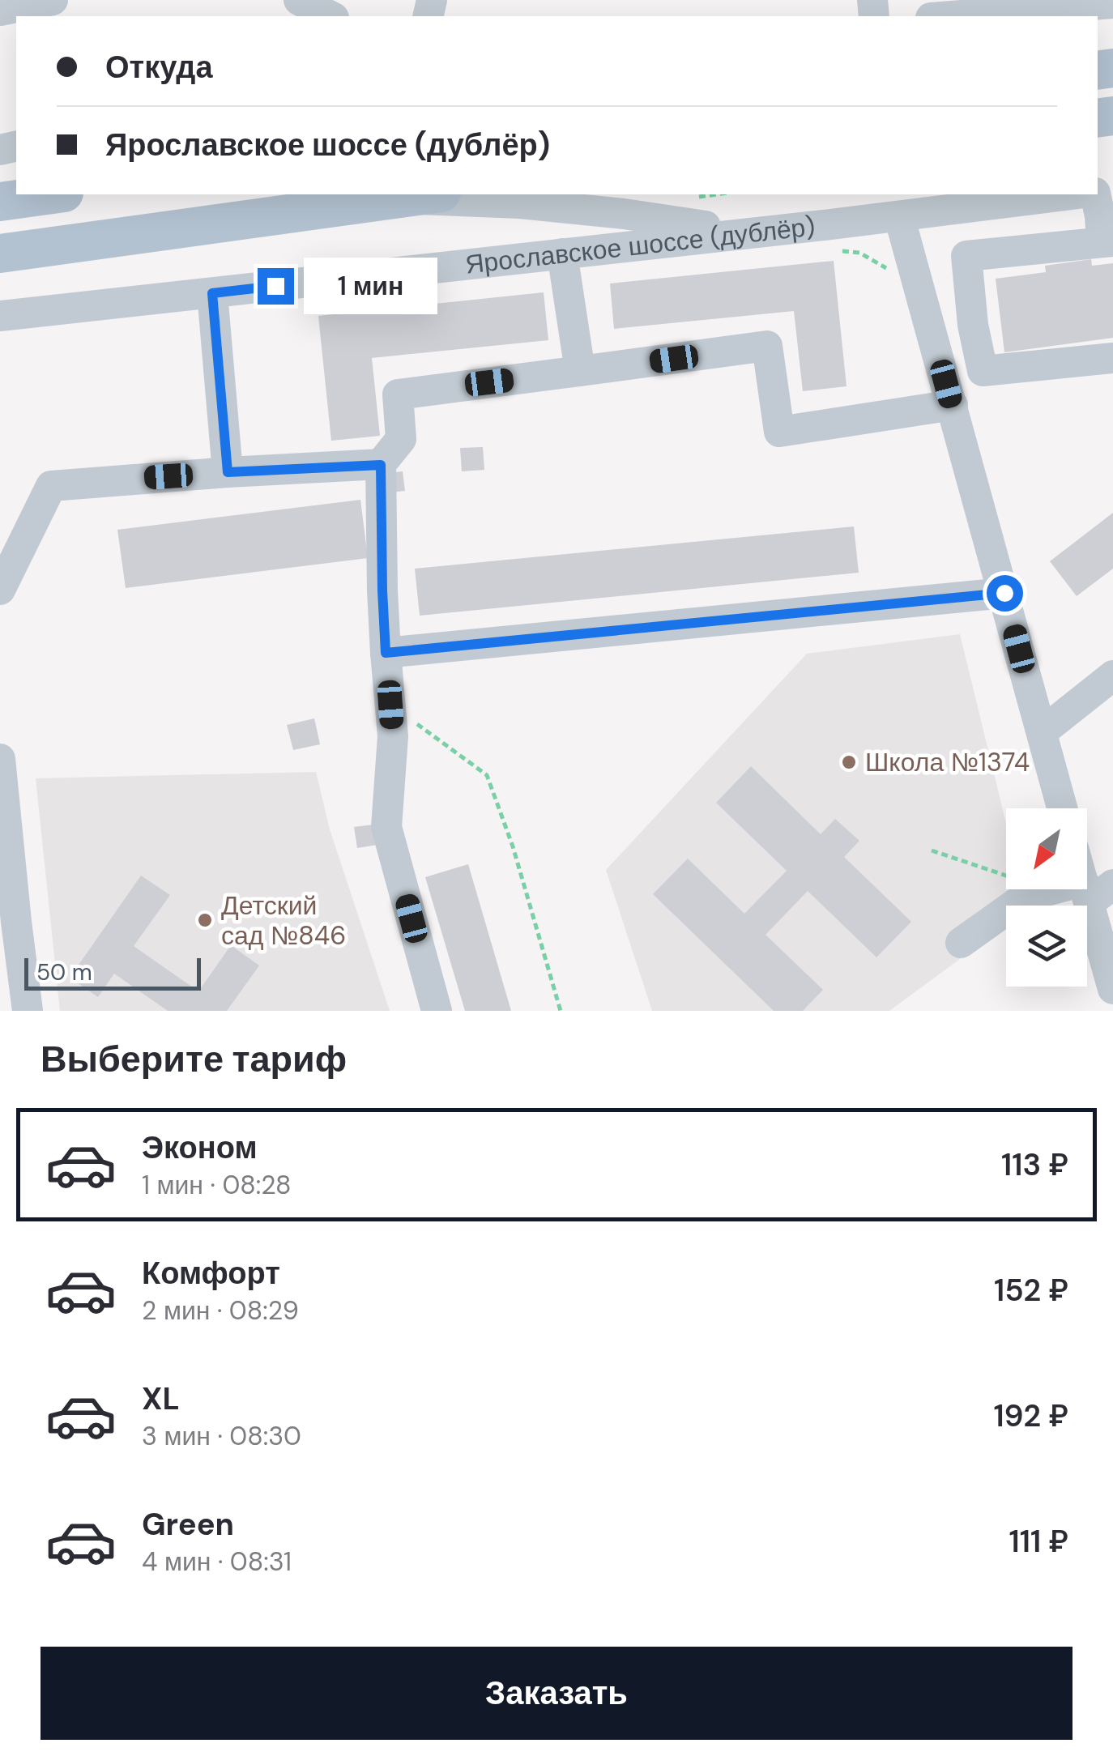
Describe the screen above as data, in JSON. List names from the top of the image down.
{
  "streets": {
    "street": ["Ярославское шоссе (дублёр)"]
  },
  "places": ["Школа №1374", "Детский сад №846"],
  "scale_bar": "50 m",
  "north": "bottom left",
  "page": {
    "banner": ["Откуда", "Ярославское шоссе (дублёр)"],
    "bubble": "1 мин",
    "scale": "50 m",
    "heading": "Выберите тариф",
    "list": [
      {
        "name": "Эконом",
        "note": "1 мин · 08:28",
        "value": "113 ₽"
      },
      {
        "name": "Комфорт",
        "note": "2 мин · 08:29",
        "value": "152 ₽"
      },
      {
        "name": "XL",
        "note": "3 мин · 08:30",
        "value": "192 ₽"
      },
      {
        "name": "Green",
        "note": "4 мин · 08:31",
        "value": "111 ₽"
      }
    ],
    "buttons": "Заказать"
  }
}
